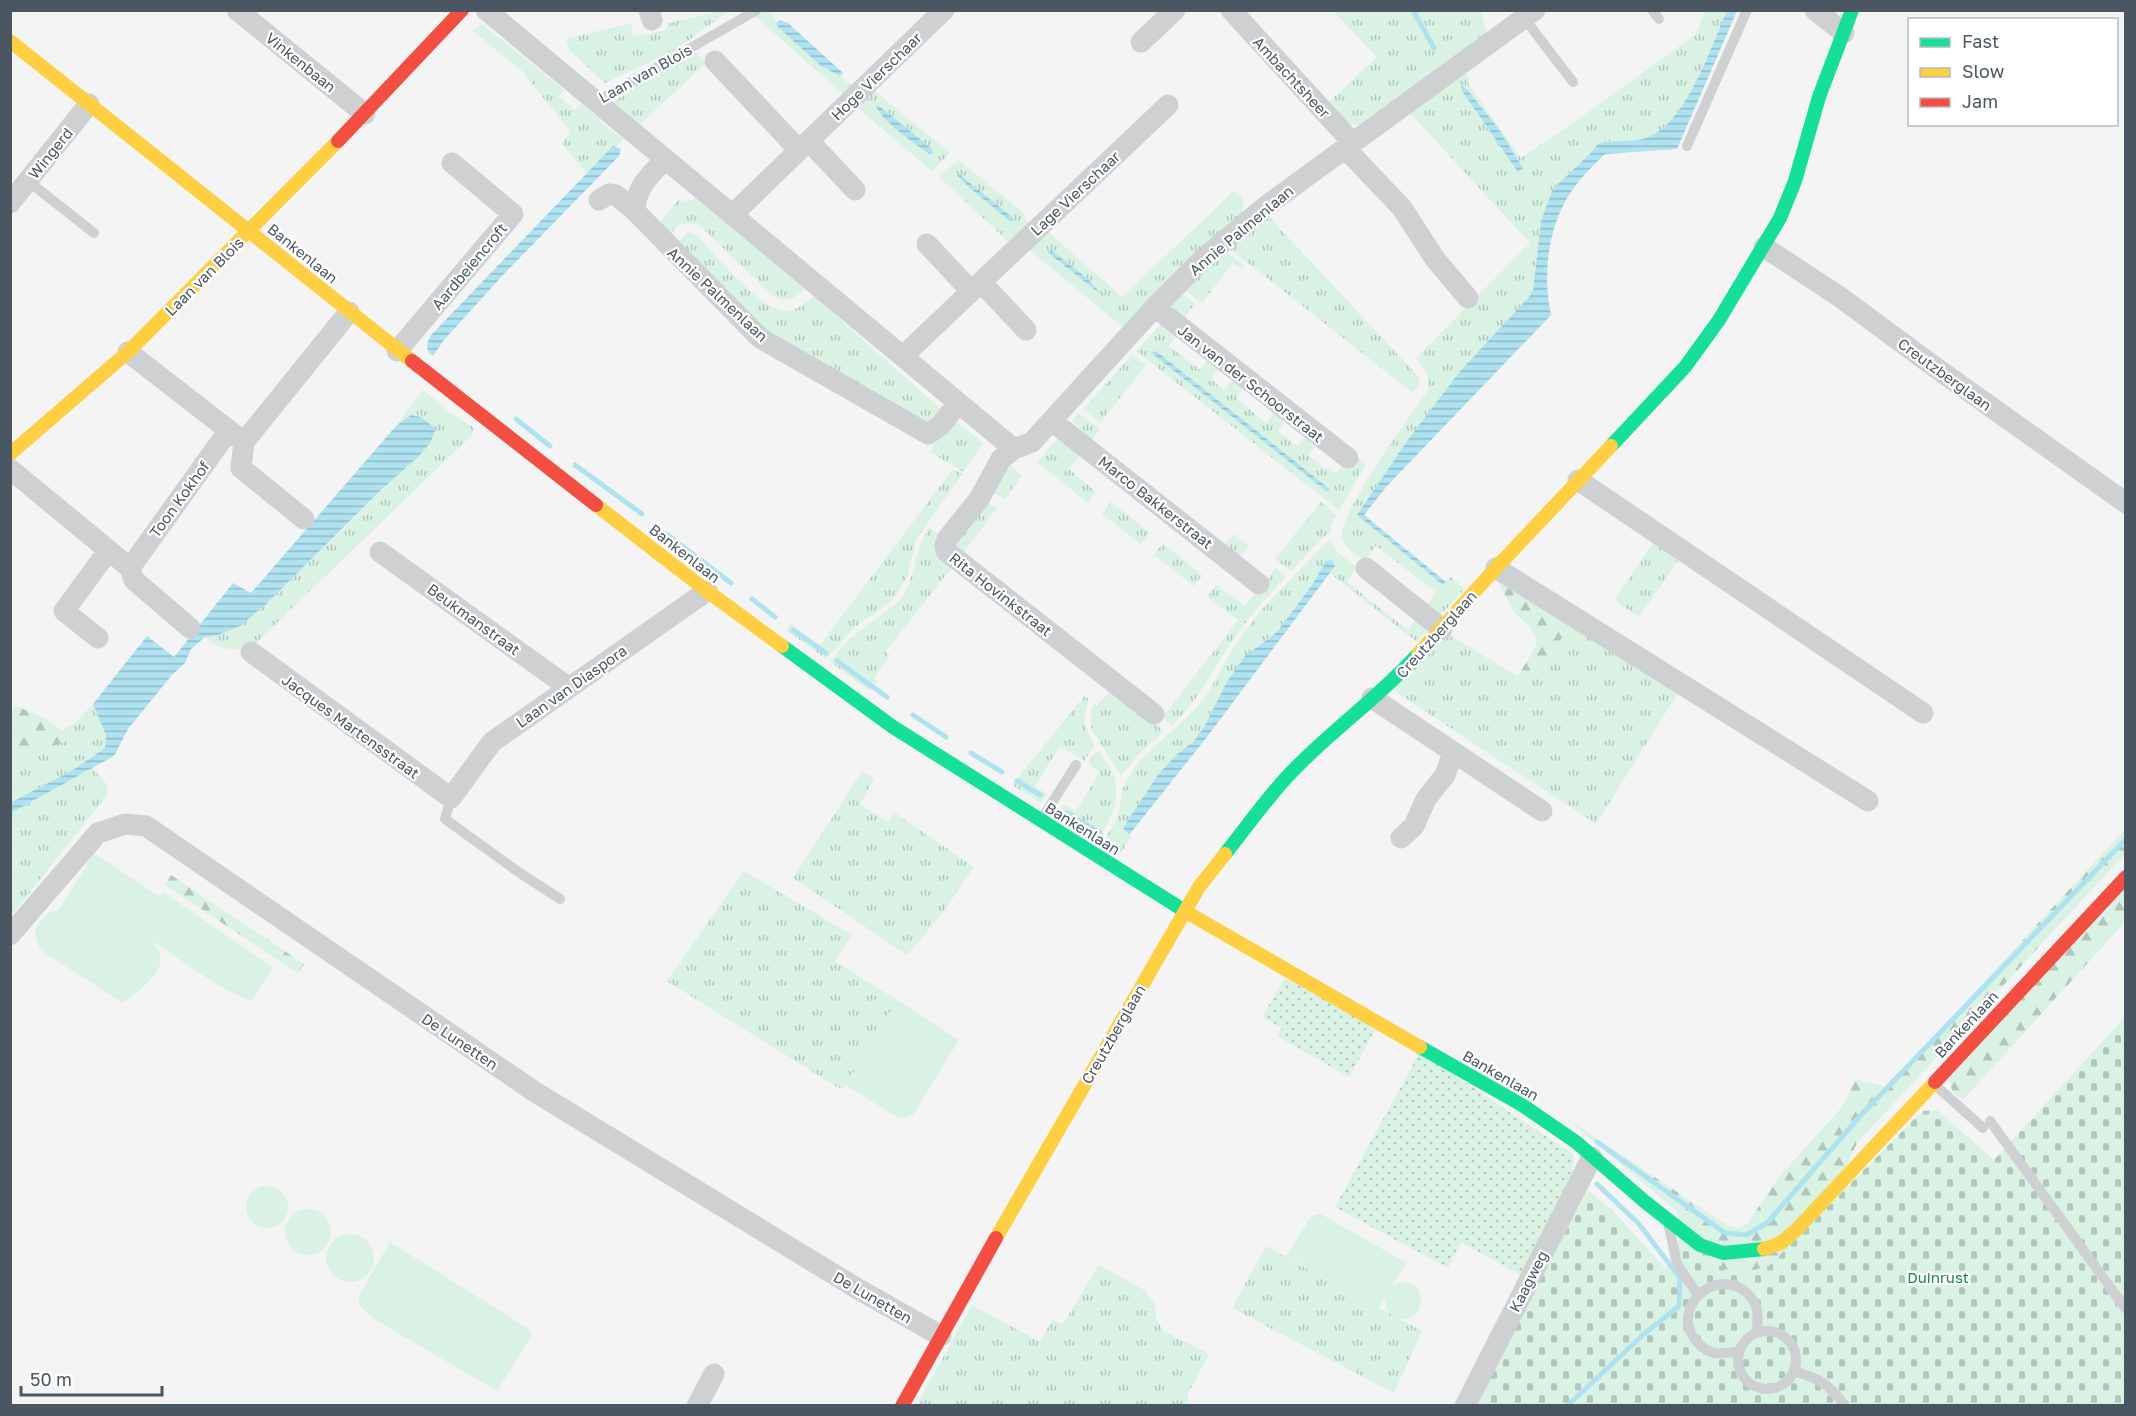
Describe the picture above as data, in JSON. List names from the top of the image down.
{
  "streets": {
    "street": [
      "Vinkenbaan",
      "Laan van Blois",
      "Hoge Vierschaar",
      "Ambachtsheer",
      "Wingerd",
      "Lage Vierschaar",
      "Annie Palmenlaan",
      "Bankenlaan",
      "Aardbeiencroft",
      "Creutzberglaan",
      "Jan van der Schoorstraat",
      "Toon Kokhof",
      "Marco Bakkerstraat",
      "Rita Hovinkstraat",
      "Beukmanstraat",
      "Laan van Diaspora",
      "Jacques Martensstraat",
      "De Lunetten",
      "Kaagweg"
    ]
  },
  "crossings": [
    ["Vinkenbaan", "Laan van Blois"],
    ["Laan van Blois", "Bankenlaan"],
    ["Ambachtsheer", "Annie Palmenlaan"],
    ["Wingerd", "Bankenlaan"],
    ["Annie Palmenlaan", "Jan van der Schoorstraat"],
    ["Annie Palmenlaan", "Marco Bakkerstraat"],
    ["Annie Palmenlaan", "Rita Hovinkstraat"],
    ["Bankenlaan", "Aardbeiencroft"],
    ["Bankenlaan", "Creutzberglaan"],
    ["Bankenlaan", "Toon Kokhof"],
    ["Bankenlaan", "Laan van Diaspora"],
    ["Bankenlaan", "Kaagweg"],
    ["Creutzberglaan", "De Lunetten"],
    ["Beukmanstraat", "Laan van Diaspora"],
    ["Laan van Diaspora", "Jacques Martensstraat"]
  ],
  "parks": ["Duinrust"],
  "legend": ["Fast", "Slow", "Jam"],
  "scale_bar": "50 m"
}
